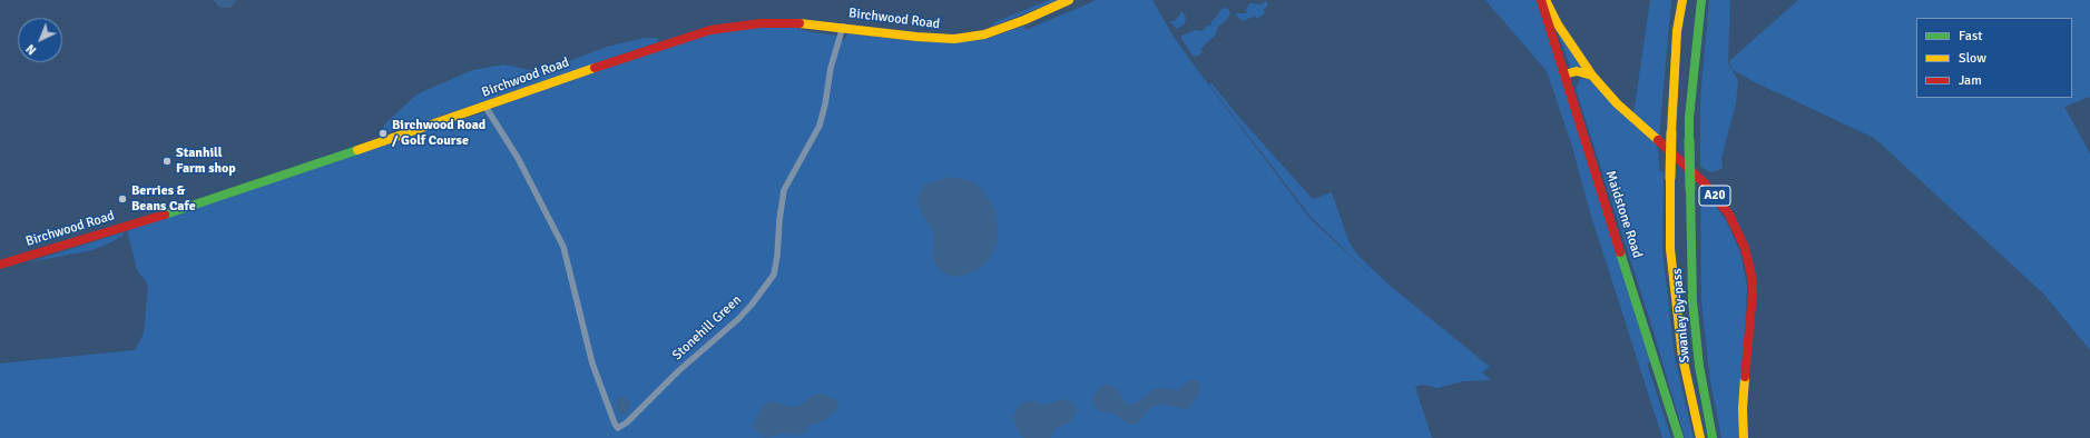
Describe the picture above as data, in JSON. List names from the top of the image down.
{
  "streets": {
    "main road": [
      "Birchwood Road",
      "A20",
      "Maidstone Road",
      "Swanley By-pass"
    ],
    "street": ["Stonehill Green"]
  },
  "crossings": [
    ["Birchwood Road", "Stonehill Green"]
  ],
  "places": ["Birchwood Road / Golf Course", "Stanhill Farm shop", "Berries & Beans Cafe"],
  "legend": ["Fast", "Slow", "Jam"],
  "north": "bottom left"
}
